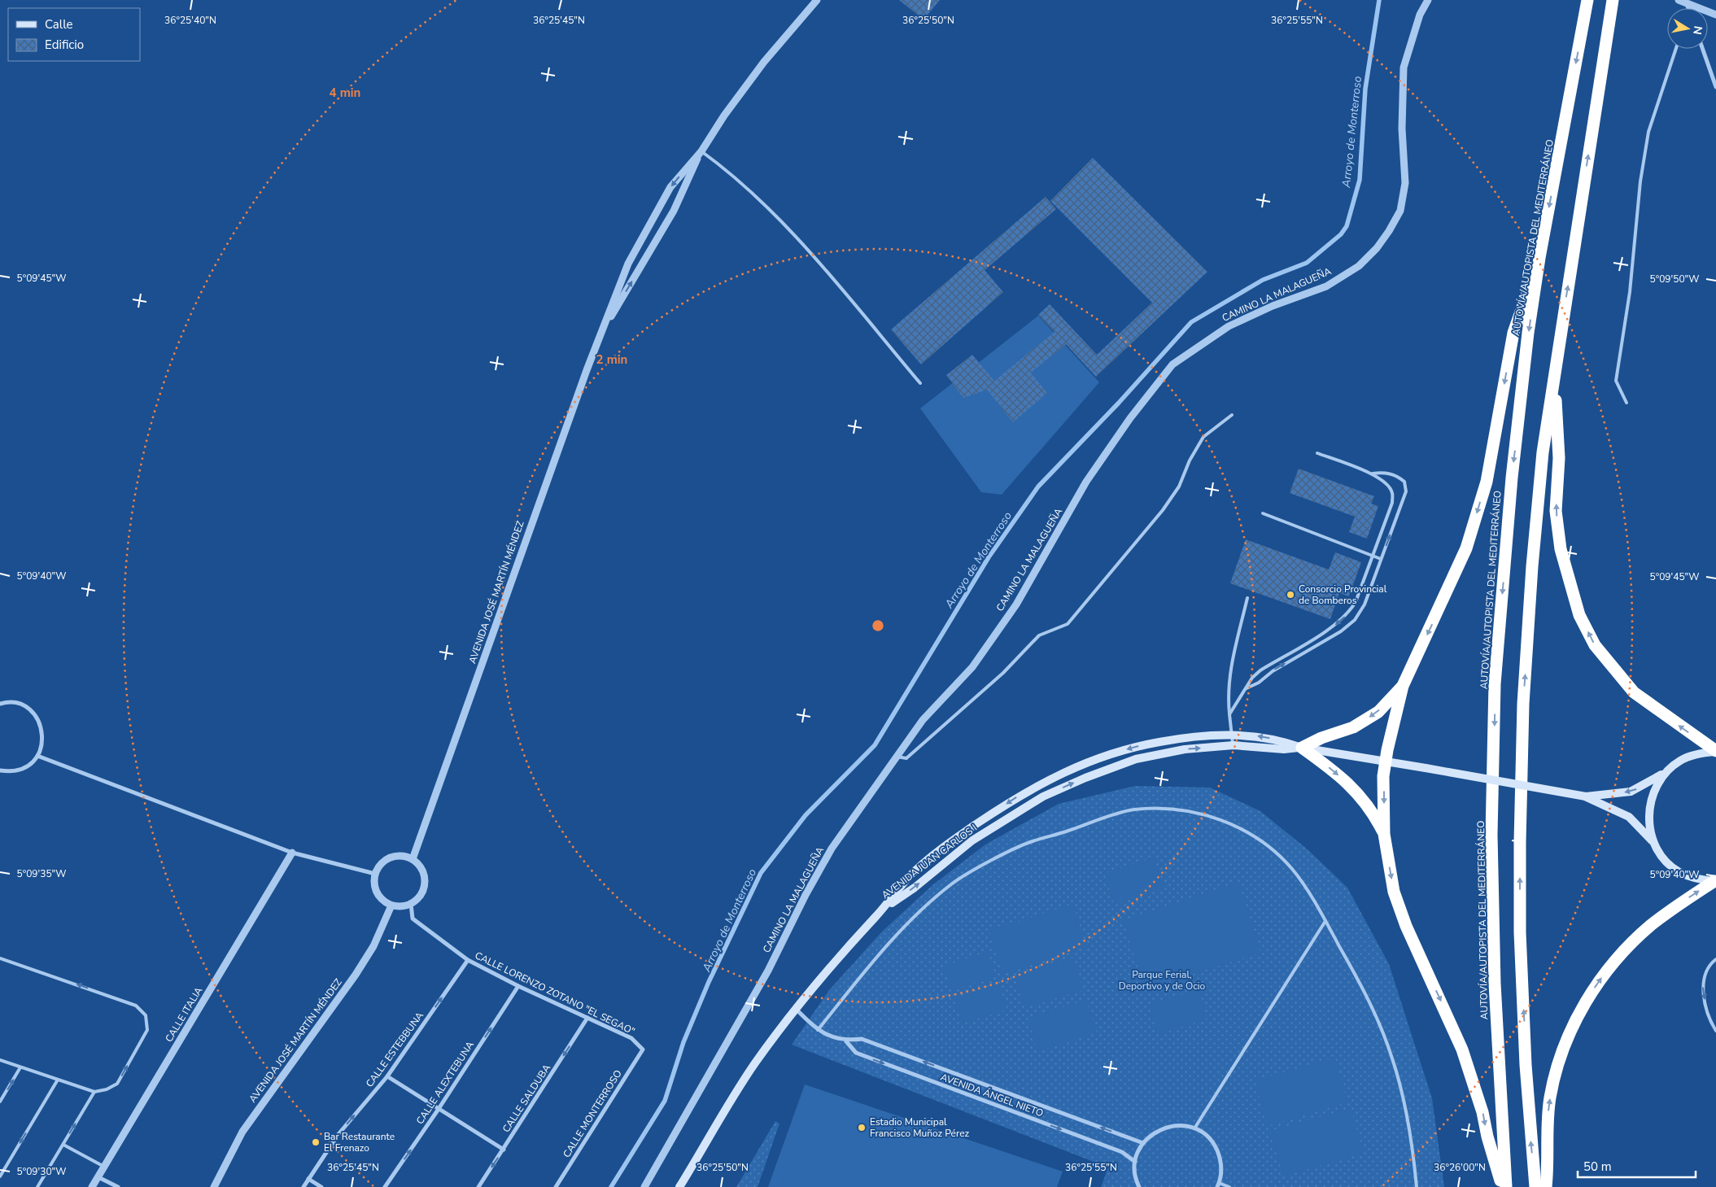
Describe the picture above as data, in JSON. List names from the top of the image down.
{
  "streets": {
    "highway": ["AUTOVÍA/AUTOPISTA DEL MEDITERRÁNEO"],
    "main road": ["AVENIDA JUAN CARLOS I"],
    "street": [
      "CAMINO LA MALAGUEÑA",
      "AVENIDA JOSÉ MARTÍN MÉNDEZ",
      "CALLE LORENZO ZOTANO \"EL SEGAO\"",
      "CALLE ITALIA",
      "CALLE ESTEBBUNA",
      "CALLE ALEXTEBUNA",
      "AVENIDA ÁNGEL NIETO",
      "CALLE SALDUBA",
      "CALLE MONTERROSO"
    ]
  },
  "crossings": [
    ["AVENIDA JOSÉ MARTÍN MÉNDEZ", "CALLE LORENZO ZOTANO \"EL SEGAO\""],
    ["AVENIDA JUAN CARLOS I", "AVENIDA ÁNGEL NIETO"],
    ["CALLE LORENZO ZOTANO \"EL SEGAO\"", "CALLE ESTEBBUNA"],
    ["CALLE LORENZO ZOTANO \"EL SEGAO\"", "CALLE ALEXTEBUNA"],
    ["CALLE LORENZO ZOTANO \"EL SEGAO\"", "CALLE SALDUBA"],
    ["CALLE LORENZO ZOTANO \"EL SEGAO\"", "CALLE MONTERROSO"]
  ],
  "one_way": ["CALLE ESTEBBUNA", "CALLE ALEXTEBUNA", "CALLE SALDUBA"],
  "water": ["Arroyo de Monterroso"],
  "parks": ["Parque Ferial, Deportivo y de Ocio"],
  "places": ["Consorcio Provincial de Bomberos", "Estadio Municipal Francisco Muñoz Pérez", "Bar Restaurante El Frenazo"],
  "legend": ["Calle", "Edificio"],
  "scale_bar": "50 m",
  "north": "right",
  "coordinates": [
    "36°25'40\"N",
    "36°25'45\"N",
    "36°25'50\"N",
    "36°25'55\"N",
    "5°09'45\"W",
    "5°09'50\"W",
    "5°09'40\"W",
    "5°09'35\"W",
    "36°26'00\"N",
    "5°09'30\"W"
  ],
  "rings": ["4 min", "2 min"]
}
